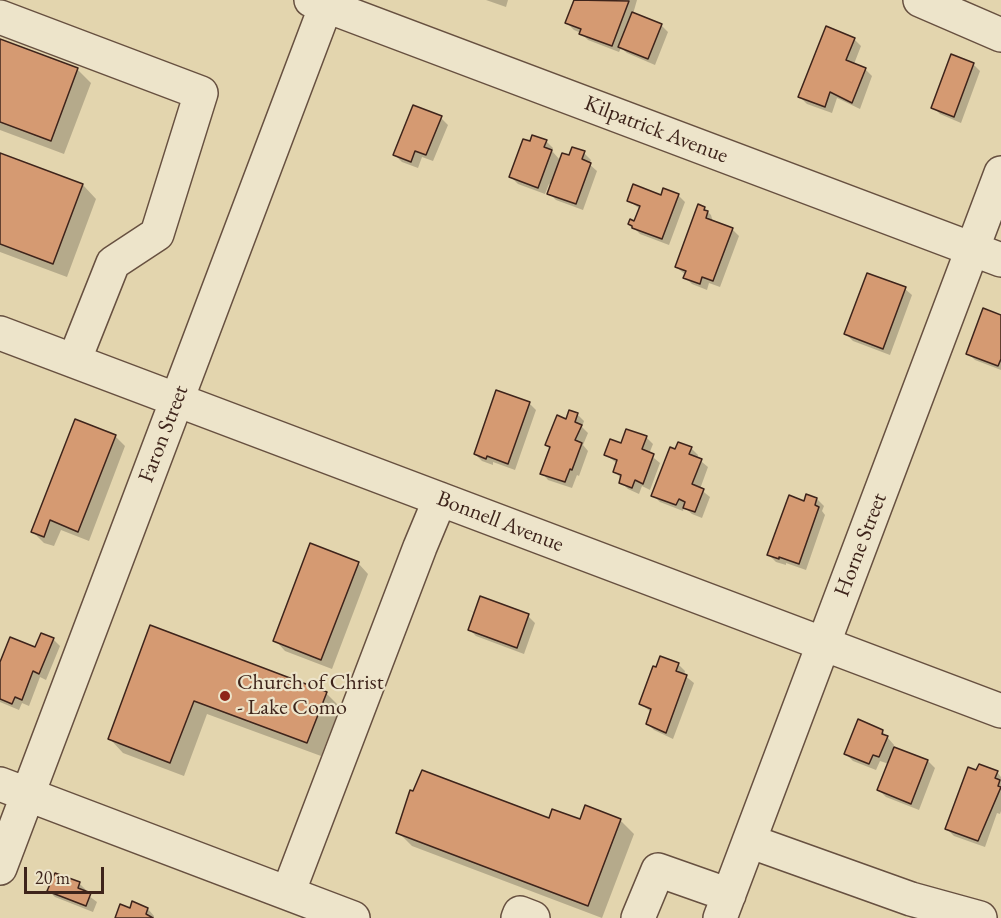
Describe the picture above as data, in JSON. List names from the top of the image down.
{
  "streets": {
    "street": [
      "Kilpatrick Avenue",
      "Faron Street",
      "Bonnell Avenue",
      "Horne Street"
    ]
  },
  "crossings": [
    ["Kilpatrick Avenue", "Faron Street"],
    ["Kilpatrick Avenue", "Horne Street"],
    ["Faron Street", "Bonnell Avenue"],
    ["Bonnell Avenue", "Horne Street"]
  ],
  "places": ["Church of Christ - Lake Como"],
  "scale_bar": "20 m"
}
